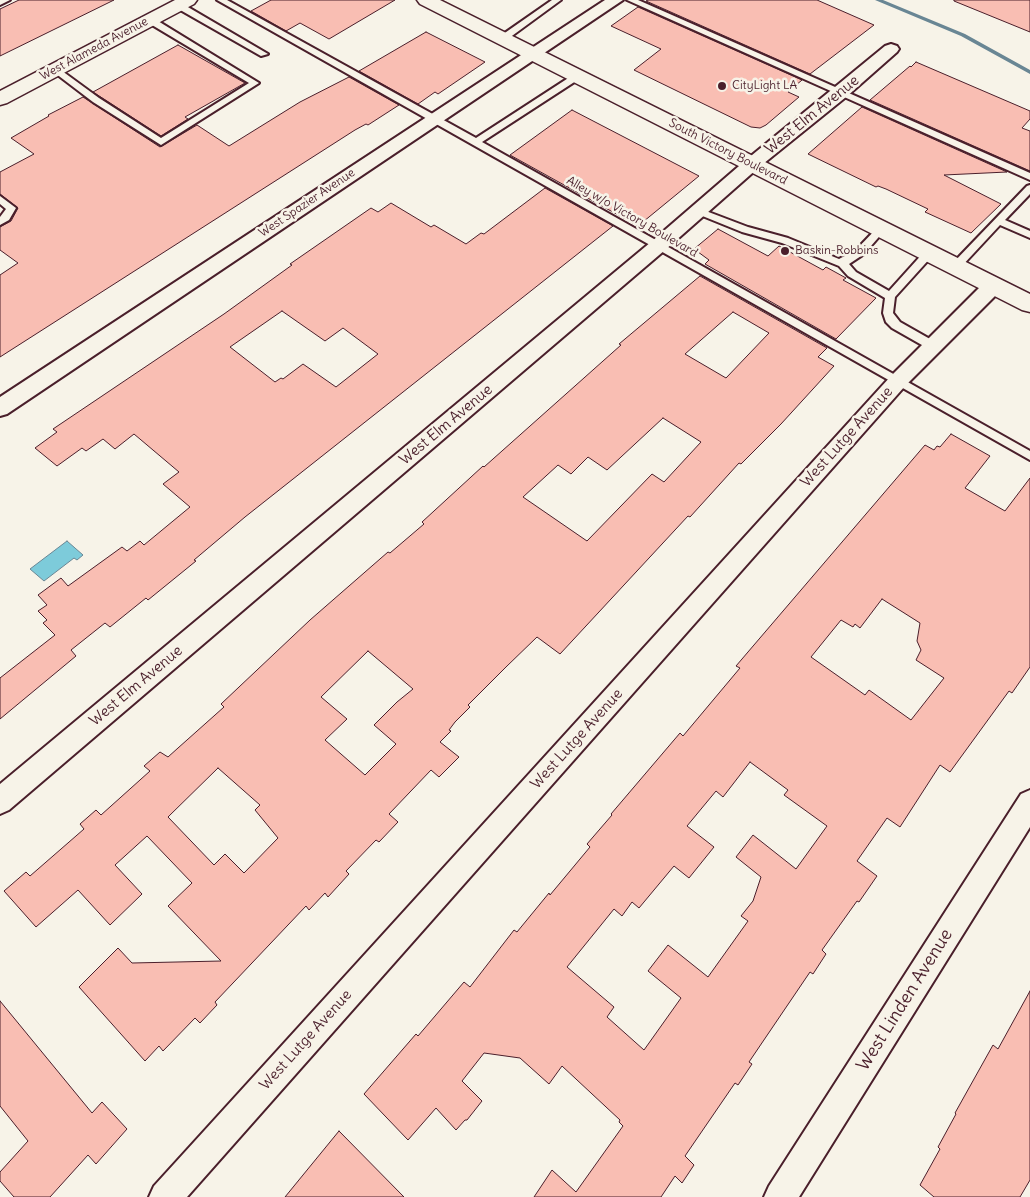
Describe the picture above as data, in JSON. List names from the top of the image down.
{
  "streets": {
    "main road": ["West Alameda Avenue", "South Victory Boulevard"],
    "street": [
      "West Elm Avenue",
      "West Spazier Avenue",
      "West Lutge Avenue",
      "West Linden Avenue"
    ],
    "lane": ["Alley w/o Victory Boulevard"]
  },
  "crossings": [
    ["West Elm Avenue", "South Victory Boulevard"],
    ["West Elm Avenue", "Alley w/o Victory Boulevard"],
    ["South Victory Boulevard", "West Spazier Avenue"],
    ["South Victory Boulevard", "West Lutge Avenue"],
    ["West Spazier Avenue", "Alley w/o Victory Boulevard"],
    ["Alley w/o Victory Boulevard", "West Lutge Avenue"]
  ],
  "places": ["CityLight LA", "Baskin-Robbins"]
}
